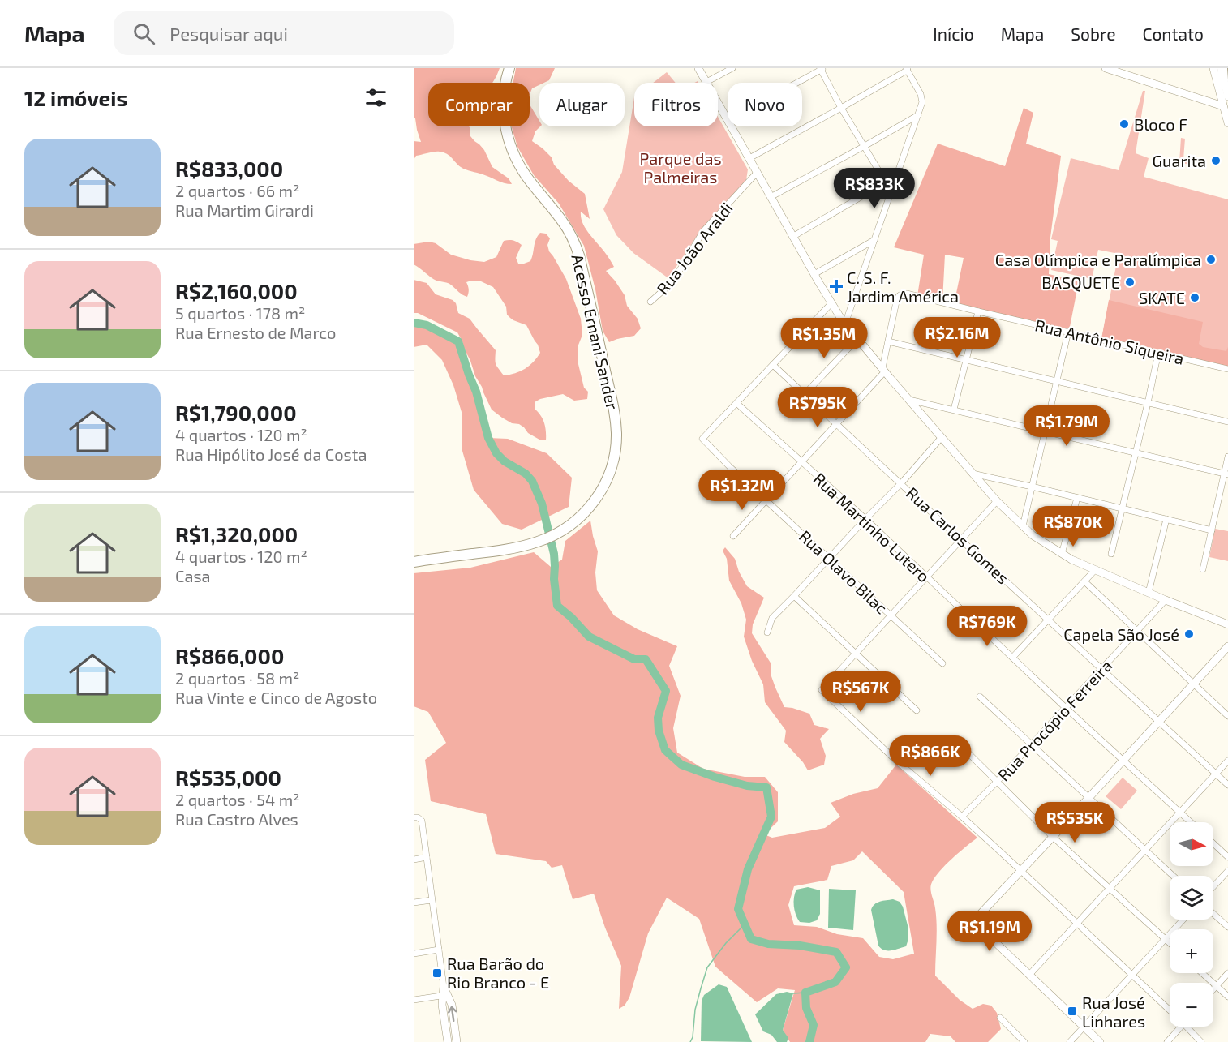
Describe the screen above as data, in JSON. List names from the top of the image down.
{
  "streets": {
    "highway": ["Acesso Ernani Sander"],
    "street": [
      "Rua João Araldi",
      "Rua Antônio Siqueira",
      "Rua Martinho Lutero",
      "Rua Carlos Gomes",
      "Rua Olavo Bilac",
      "Rua Procópio Ferreira"
    ]
  },
  "crossings": [
    ["Rua Martinho Lutero", "Rua Olavo Bilac"],
    ["Rua Martinho Lutero", "Rua Procópio Ferreira"],
    ["Rua Carlos Gomes", "Rua Procópio Ferreira"]
  ],
  "parks": ["Parque das Palmeiras"],
  "places": {
    "other": [
      "Bloco F",
      "Guarita",
      "Casa Olímpica e Paralímpica",
      "BASQUETE",
      "SKATE",
      "Capela São José"
    ],
    "health": ["C. S. F. Jardim América"],
    "transit": ["Rua Barão do Rio Branco - E", "Rua José Linhares"]
  },
  "north": "right",
  "page": {
    "header": "Mapa",
    "search": "Pesquisar aqui",
    "nav": [
      "Início",
      "Mapa",
      "Sobre",
      "Contato"
    ],
    "heading": "12 imóveis",
    "chip": [
      "Comprar",
      "Alugar",
      "Filtros",
      "Novo"
    ],
    "list": [
      {
        "name": "R$833,000",
        "note": "2 quartos · 66 m² · Rua Martim Girardi"
      },
      {
        "name": "R$2,160,000",
        "note": "5 quartos · 178 m² · Rua Ernesto de Marco"
      },
      {
        "name": "R$1,790,000",
        "note": "4 quartos · 120 m² · Rua Hipólito José da Costa"
      },
      {
        "name": "R$1,320,000",
        "note": "4 quartos · 120 m² · Casa"
      },
      {
        "name": "R$866,000",
        "note": "2 quartos · 58 m² · Rua Vinte e Cinco de Agosto"
      },
      {
        "name": "R$535,000",
        "note": "2 quartos · 54 m² · Rua Castro Alves"
      }
    ],
    "price": [
      "R$833K",
      "R$2.16M",
      "R$1.35M",
      "R$795K",
      "R$1.79M",
      "R$1.32M",
      "R$870K",
      "R$769K",
      "R$567K",
      "R$866K",
      "R$535K",
      "R$1.19M"
    ],
    "map_buttons": ["+", "−"]
  }
}
